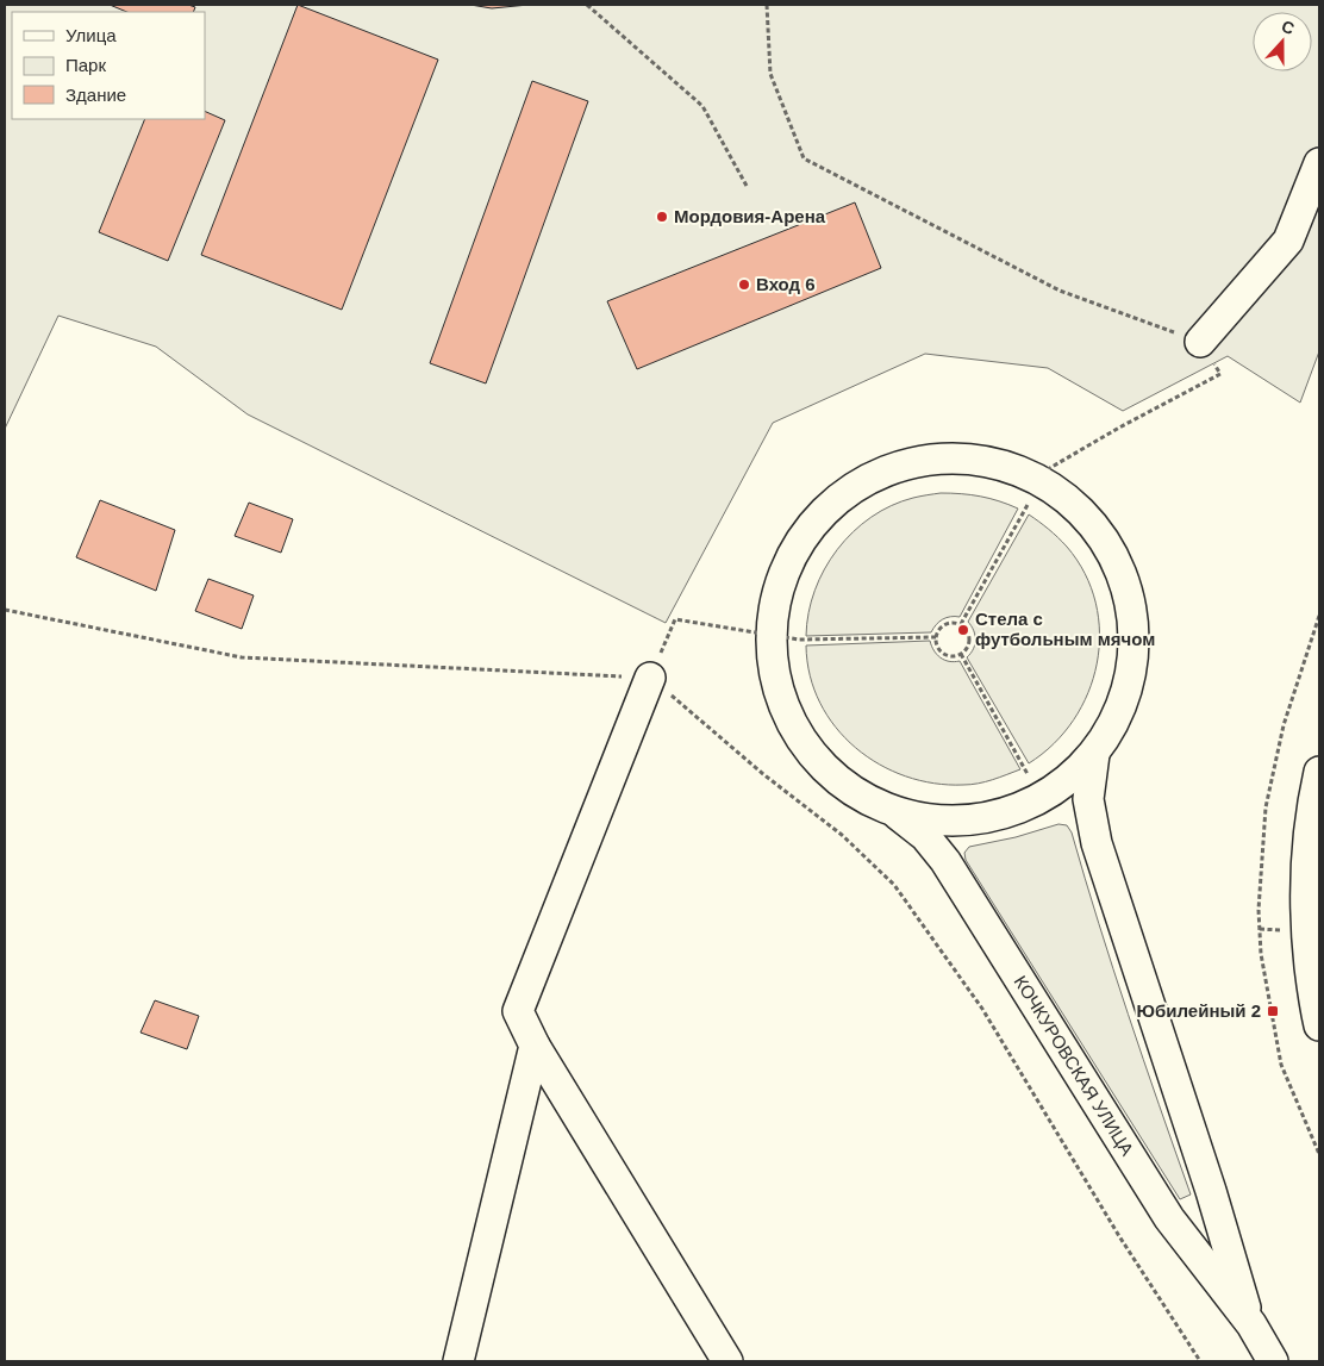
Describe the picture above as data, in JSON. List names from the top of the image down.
{
  "streets": {
    "street": ["КОЧКУРОВСКАЯ УЛИЦА"]
  },
  "places": {
    "other": ["Мордовия-Арена", "Вход 6", "Стела с футбольным мячом"],
    "transit": ["Юбилейный 2"]
  },
  "legend": ["Улица", "Парк", "Здание"],
  "north": "top"
}
